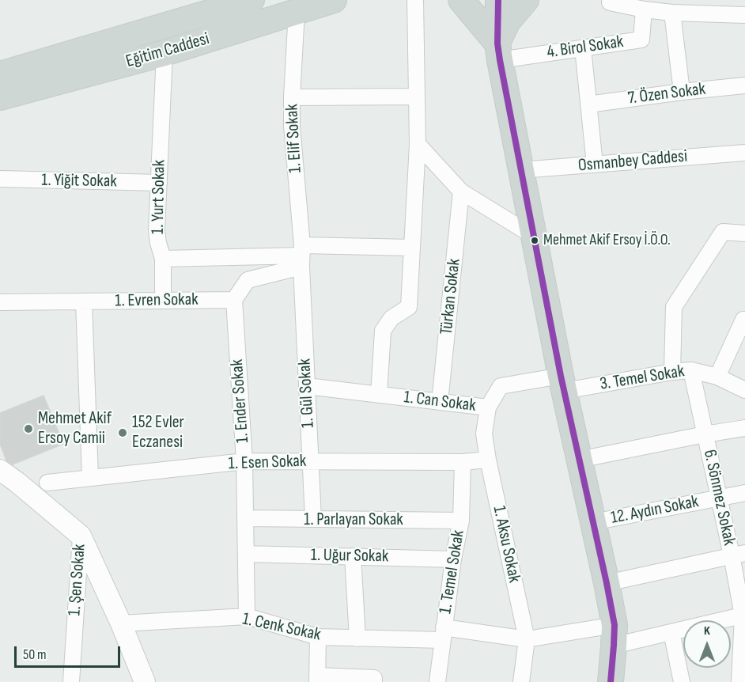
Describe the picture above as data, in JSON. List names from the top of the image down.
{
  "streets": {
    "main road": ["Eğitim Caddesi"],
    "street": [
      "4. Birol Sokak",
      "7. Özen Sokak",
      "1. Elif Sokak",
      "Osmanbey Caddesi",
      "1. Yiğit Sokak",
      "1. Yurt Sokak",
      "Türkan Sokak",
      "1. Evren Sokak",
      "3. Temel Sokak",
      "1. Gül Sokak",
      "1. Ender Sokak",
      "1. Can Sokak",
      "1. Esen Sokak",
      "6. Sönmez Sokak",
      "12. Aydın Sokak",
      "1. Parlayan Sokak",
      "1. Aksu Sokak",
      "1. Uğur Sokak",
      "1. Temel Sokak",
      "1. Şen Sokak",
      "1. Cenk Sokak"
    ]
  },
  "crossings": [
    ["Eğitim Caddesi", "1. Elif Sokak"],
    ["Eğitim Caddesi", "1. Yurt Sokak"],
    ["1. Elif Sokak", "1. Yurt Sokak"],
    ["1. Elif Sokak", "1. Gül Sokak"],
    ["1. Yiğit Sokak", "1. Yurt Sokak"],
    ["1. Yurt Sokak", "1. Gül Sokak"],
    ["Türkan Sokak", "1. Can Sokak"],
    ["1. Evren Sokak", "1. Ender Sokak"],
    ["3. Temel Sokak", "1. Can Sokak"],
    ["3. Temel Sokak", "6. Sönmez Sokak"],
    ["1. Gül Sokak", "1. Can Sokak"],
    ["1. Gül Sokak", "1. Esen Sokak"],
    ["1. Gül Sokak", "1. Parlayan Sokak"],
    ["1. Ender Sokak", "1. Esen Sokak"],
    ["1. Ender Sokak", "1. Parlayan Sokak"],
    ["1. Ender Sokak", "1. Uğur Sokak"],
    ["1. Ender Sokak", "1. Cenk Sokak"],
    ["1. Can Sokak", "1. Aksu Sokak"],
    ["1. Esen Sokak", "1. Aksu Sokak"],
    ["1. Esen Sokak", "1. Temel Sokak"],
    ["6. Sönmez Sokak", "12. Aydın Sokak"],
    ["6. Sönmez Sokak", "1. Cenk Sokak"],
    ["1. Parlayan Sokak", "1. Temel Sokak"],
    ["1. Aksu Sokak", "1. Cenk Sokak"],
    ["1. Uğur Sokak", "1. Temel Sokak"],
    ["1. Temel Sokak", "1. Cenk Sokak"]
  ],
  "places": ["Mehmet Akif Ersoy İ.Ö.O.", "Mehmet Akif Ersoy Camii", "152 Evler Eczanesi"],
  "scale_bar": "50 m",
  "north": "top"
}
